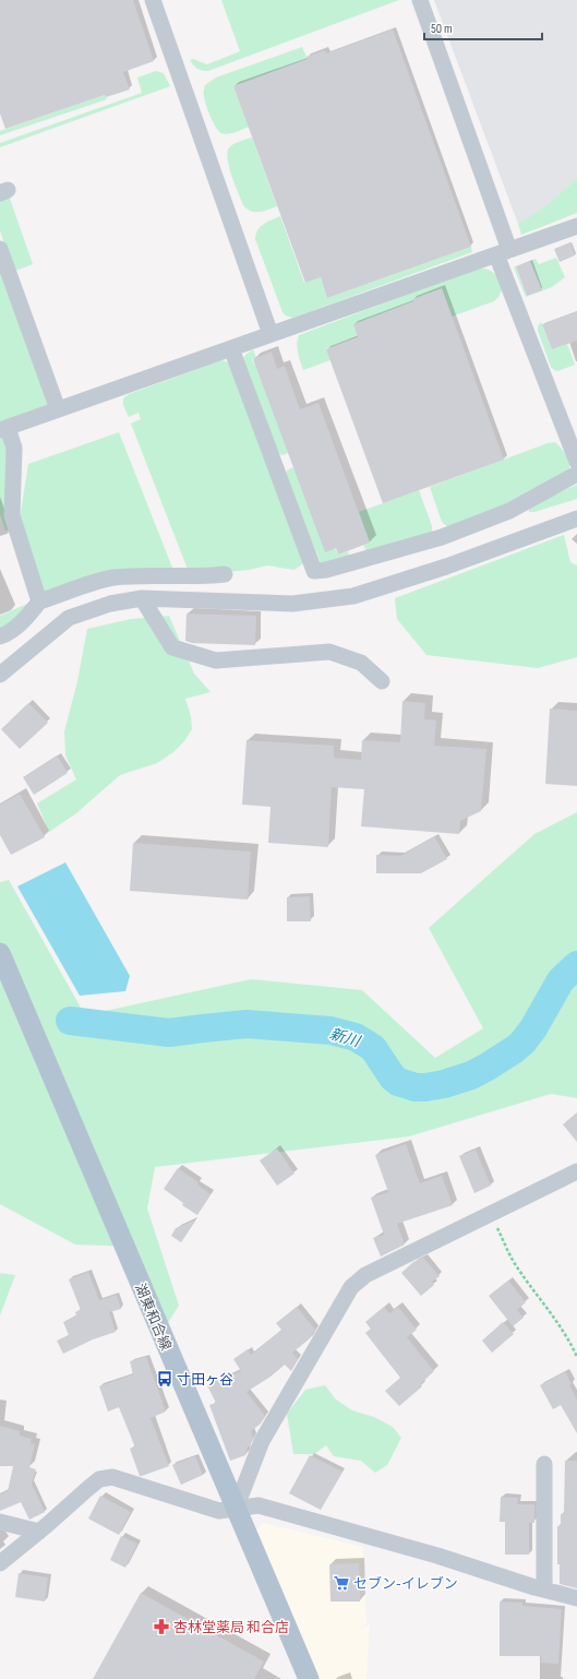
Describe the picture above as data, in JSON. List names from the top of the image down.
{
  "streets": {
    "main road": ["湖東和合線"]
  },
  "water": ["新川"],
  "places": {
    "bus stop": ["寸田ヶ谷"],
    "supermarket": ["セブン-イレブン"],
    "pharmacy": ["杏林堂薬局 和合店"]
  },
  "scale_bar": "50 m"
}
